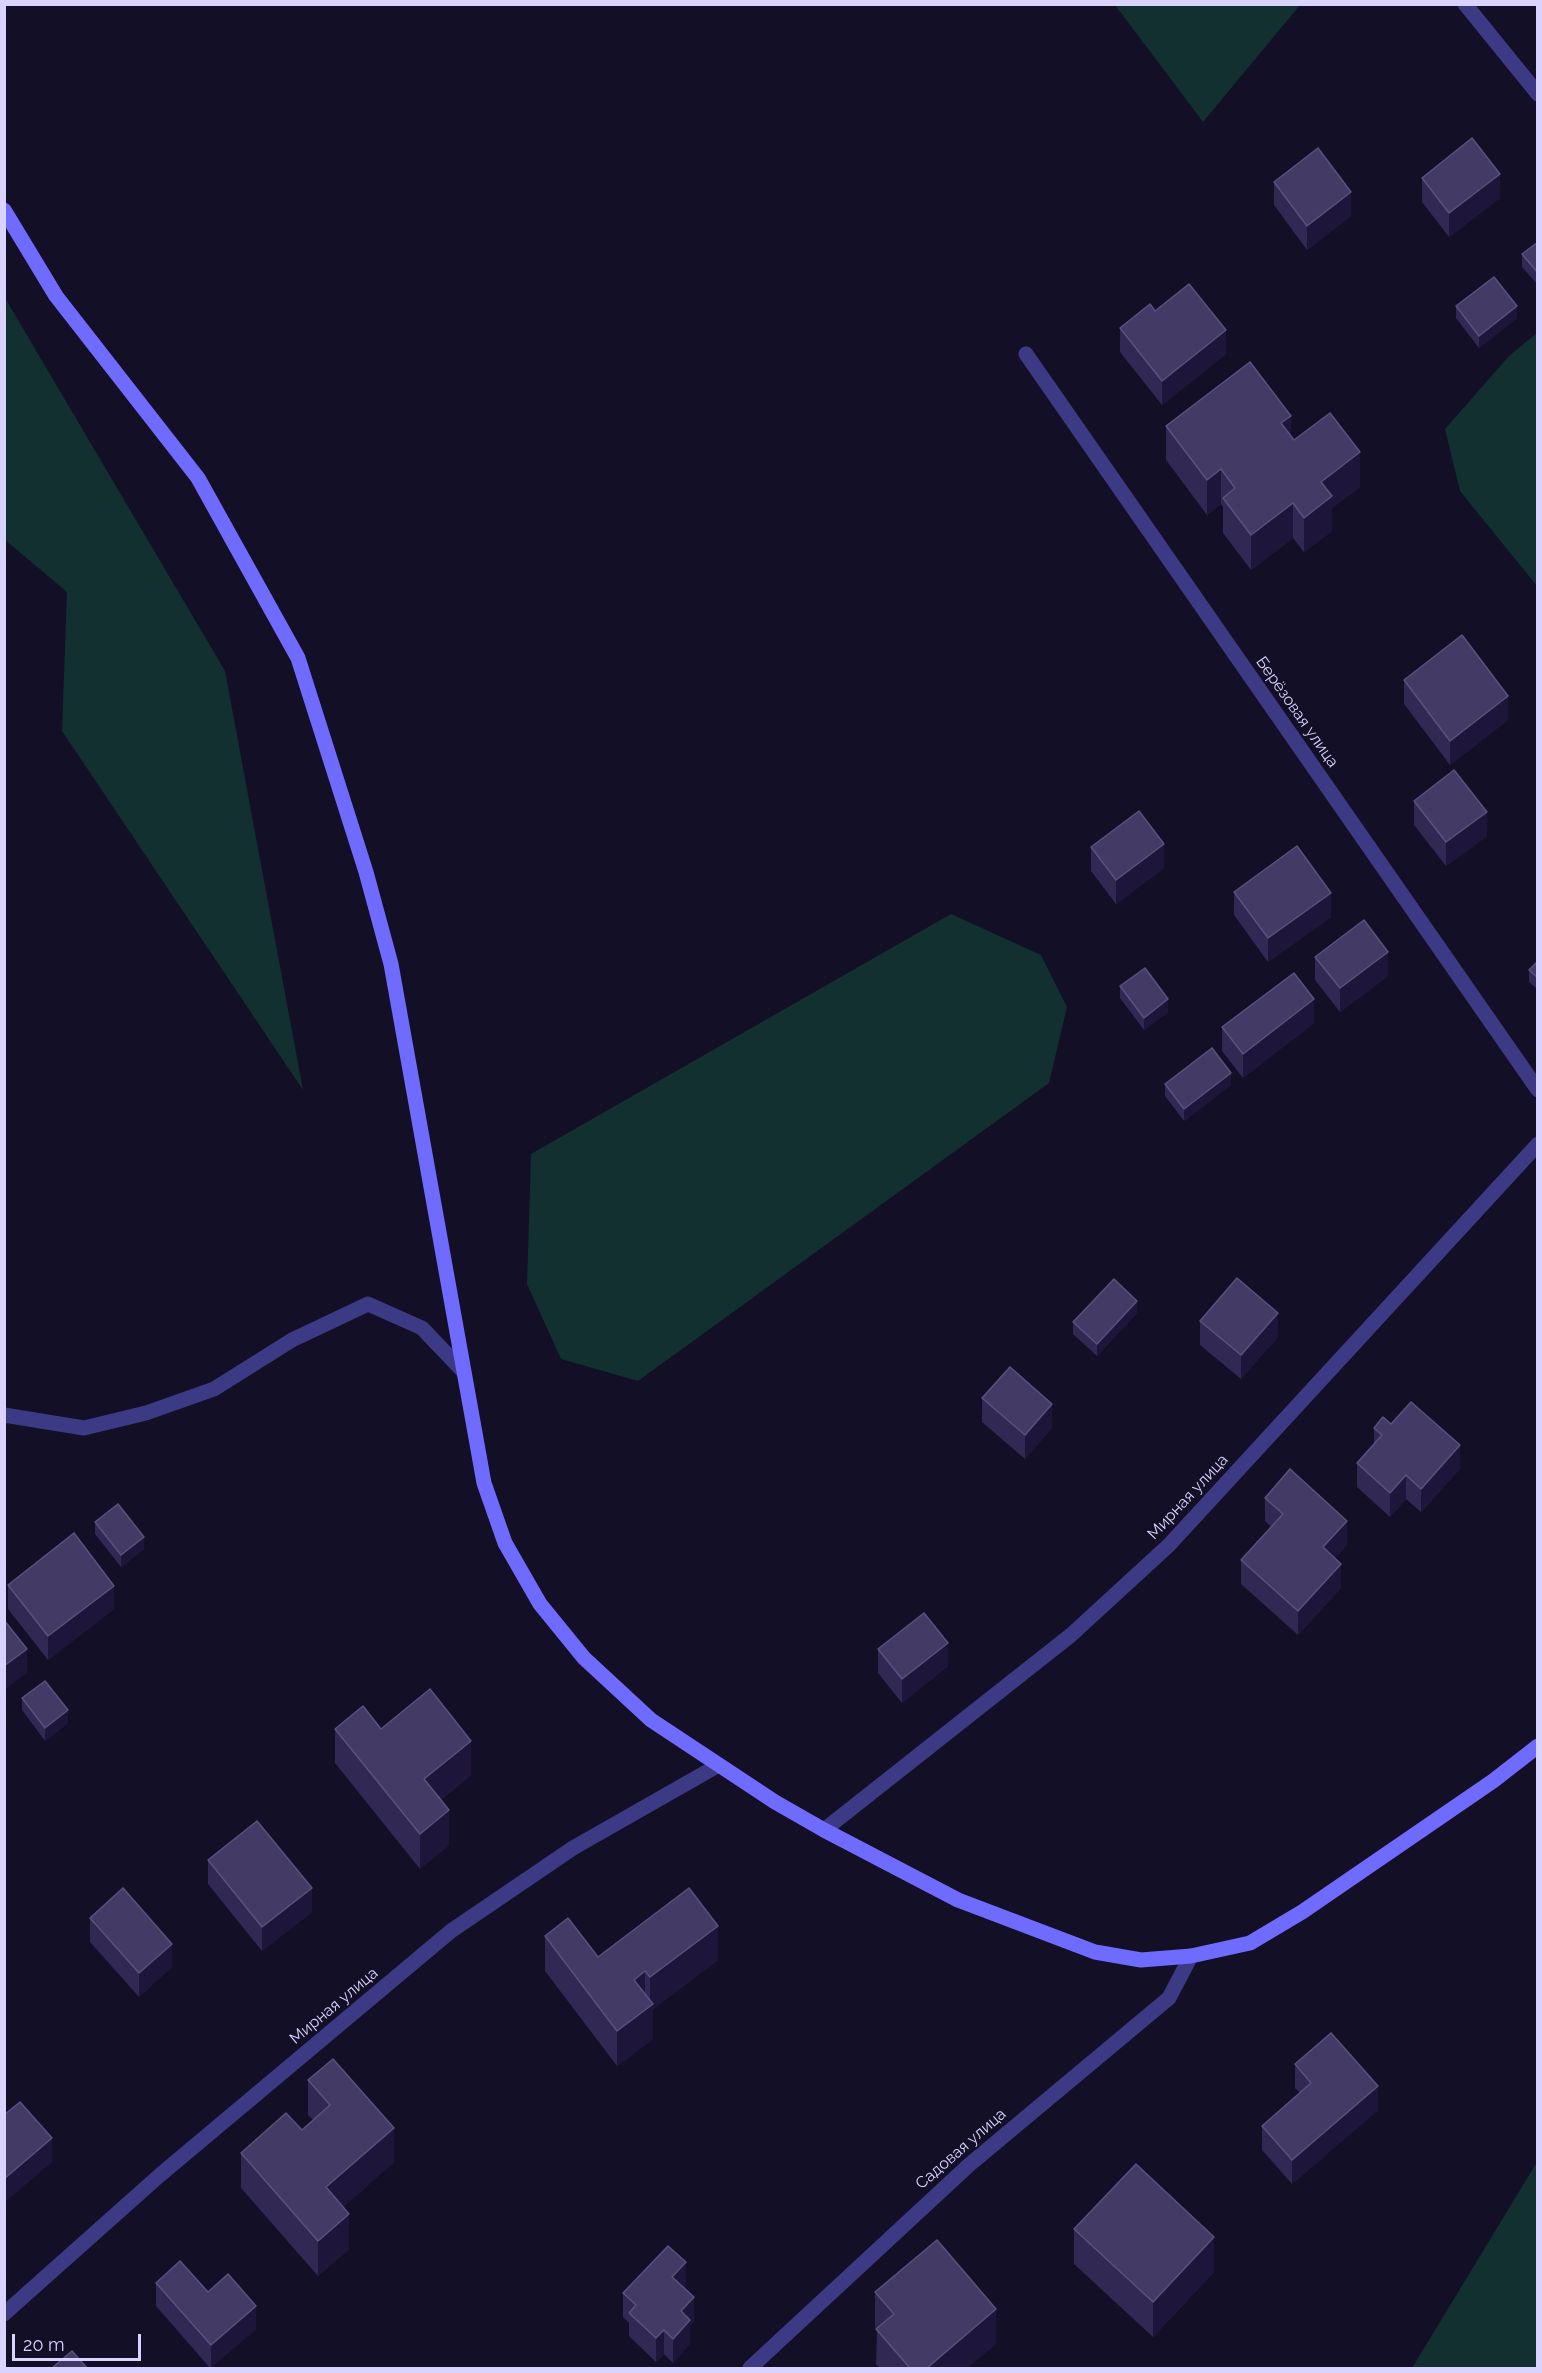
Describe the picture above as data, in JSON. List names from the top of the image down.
{
  "streets": {
    "street": ["Берёзовая улица", "Мирная улица", "Садовая улица"]
  },
  "scale_bar": "20 m"
}
